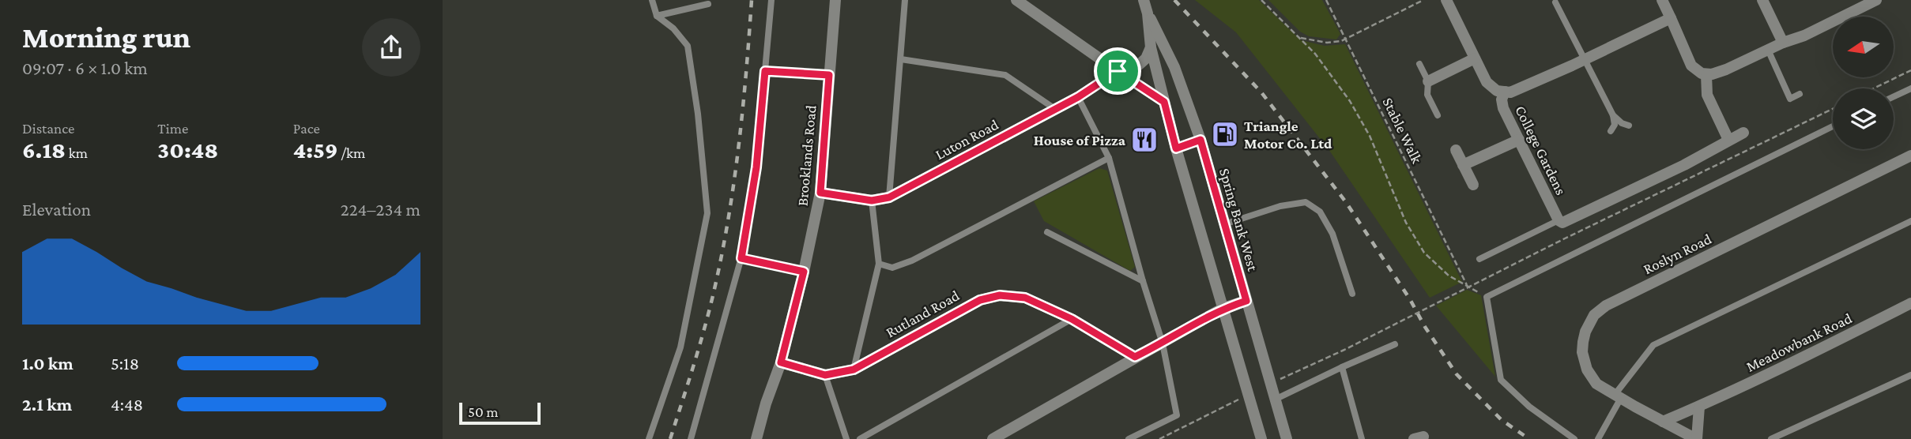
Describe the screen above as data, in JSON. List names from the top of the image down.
{
  "streets": {
    "street": [
      "Luton Road",
      "College Gardens",
      "Brooklands Road",
      "Spring Bank West",
      "Roslyn Road",
      "Rutland Road",
      "Meadowbank Road"
    ],
    "path": ["Stable Walk"]
  },
  "crossings": [
    ["Luton Road", "Brooklands Road"],
    ["Luton Road", "Spring Bank West"],
    ["Brooklands Road", "Rutland Road"],
    ["Roslyn Road", "Meadowbank Road"]
  ],
  "places": {
    "fuel station": ["Triangle Motor Co. Ltd"],
    "restaurant": ["House of Pizza"]
  },
  "scale_bar": "50 m",
  "north": "left",
  "page": {
    "heading": ["Morning run", "09:07 · 6 × 1.0 km"],
    "stats": [
      ["Distance", "6.18 km"],
      ["Time", "30:48"],
      ["Pace", "4:59 /km"]
    ],
    "chart": ["Elevation", "224–234 m"],
    "list": [
      {
        "name": "1.0 km",
        "note": "5:18"
      },
      {
        "name": "2.1 km",
        "note": "4:48"
      }
    ],
    "scale": "50 m"
  }
}
